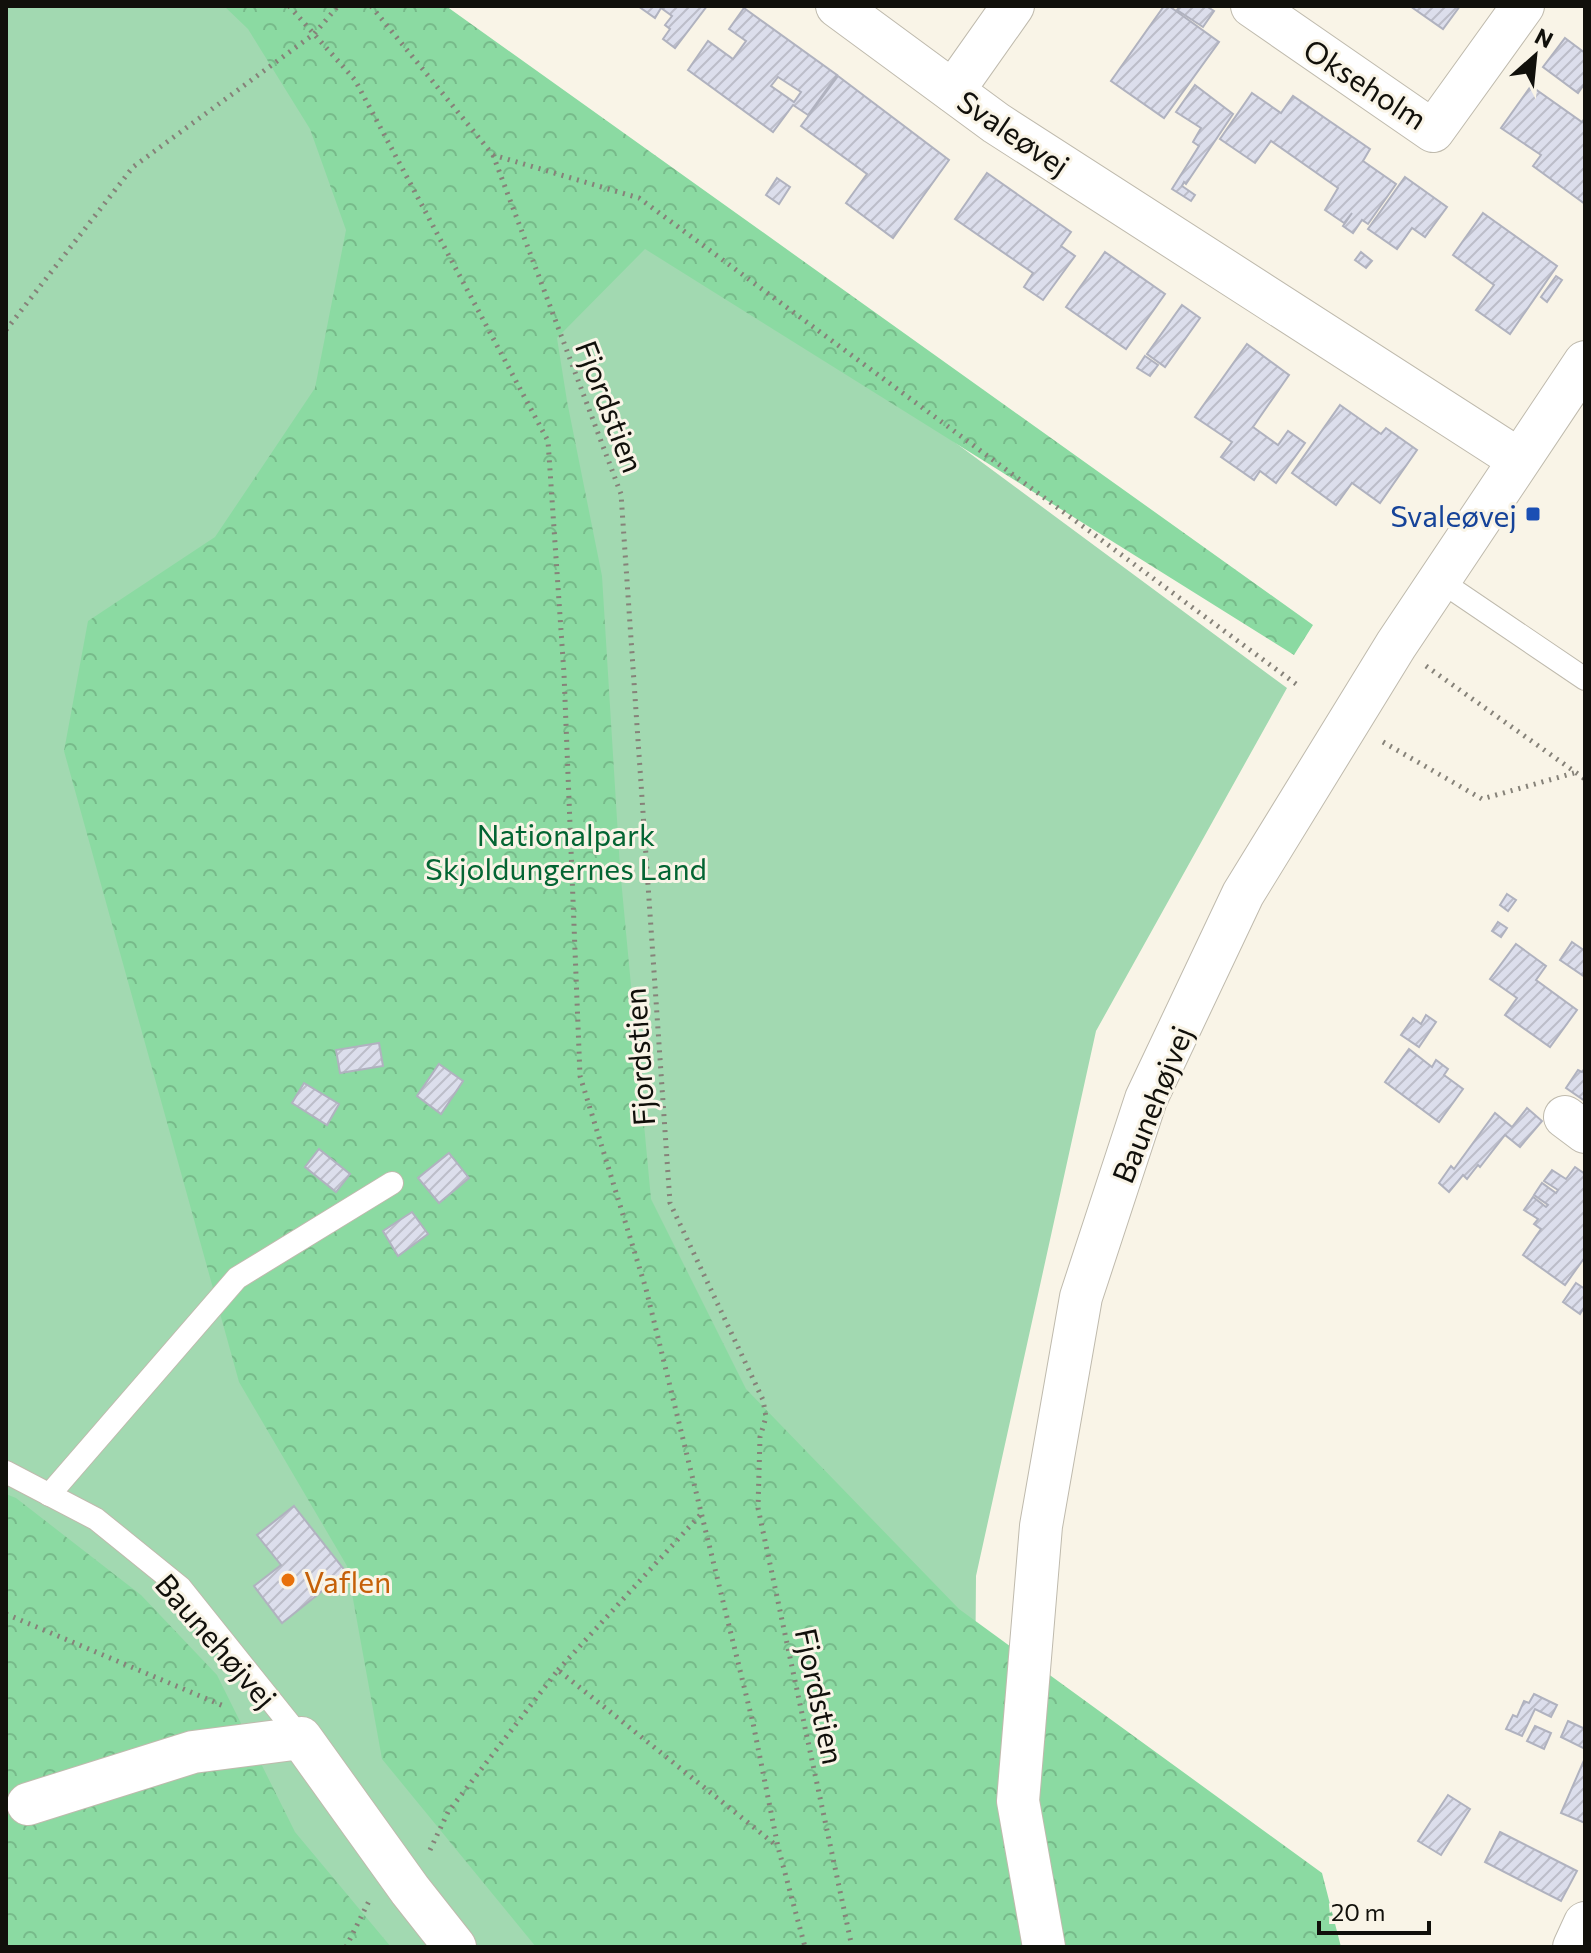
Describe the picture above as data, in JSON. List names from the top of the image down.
{
  "streets": {
    "street": ["Okseholm", "Svaleøvej", "Baunehøjvej"],
    "path": ["Fjordstien"]
  },
  "crossings": [
    ["Svaleøvej", "Baunehøjvej"]
  ],
  "parks": ["Nationalpark Skjoldungernes Land"],
  "places": {
    "transit": ["Svaleøvej"],
    "other": ["Vaflen"]
  },
  "scale_bar": "20 m",
  "north": "top right"
}
